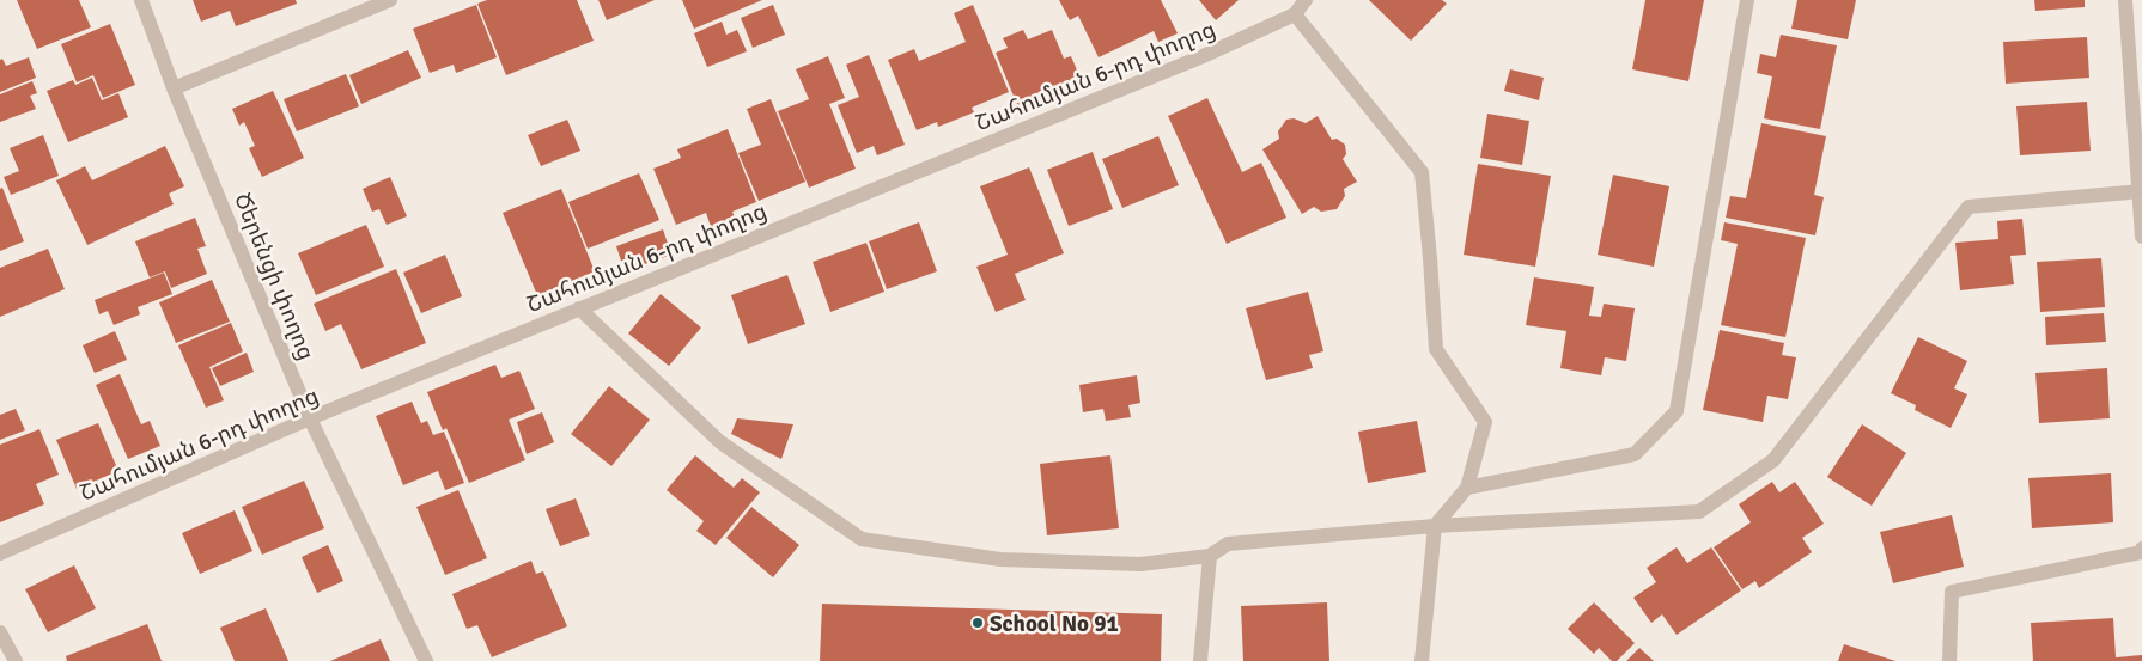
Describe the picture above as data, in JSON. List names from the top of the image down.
{
  "streets": {
    "street": ["Շահումյան 6-րդ փողոց", "Ծերենցի փողոց"]
  },
  "crossings": [
    ["Շահումյան 6-րդ փողոց", "Ծերենցի փողոց"]
  ],
  "places": ["School No 91"]
}
